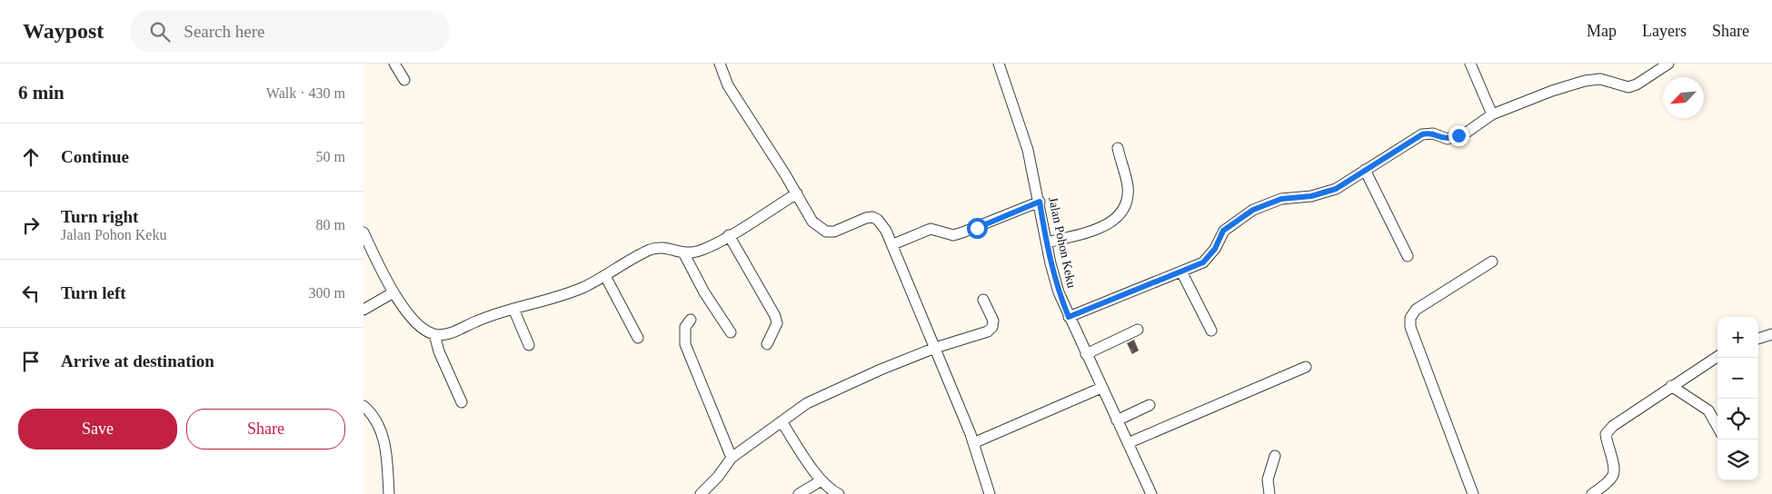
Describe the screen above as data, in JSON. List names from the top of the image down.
{
  "streets": {
    "street": ["Jalan Pohon Keku"]
  },
  "north": "bottom left",
  "page": {
    "header": "Waypost",
    "search": "Search here",
    "nav": ["Map", "Layers", "Share"],
    "heading": ["6 min", "Walk · 430 m"],
    "list": [
      ["Continue", "50 m"],
      ["Turn right", "Jalan Pohon Keku", "80 m"],
      ["Turn left", "300 m"],
      "Arrive at destination"
    ],
    "map_buttons": ["+", "−"],
    "buttons": ["Save", "Share"]
  }
}
